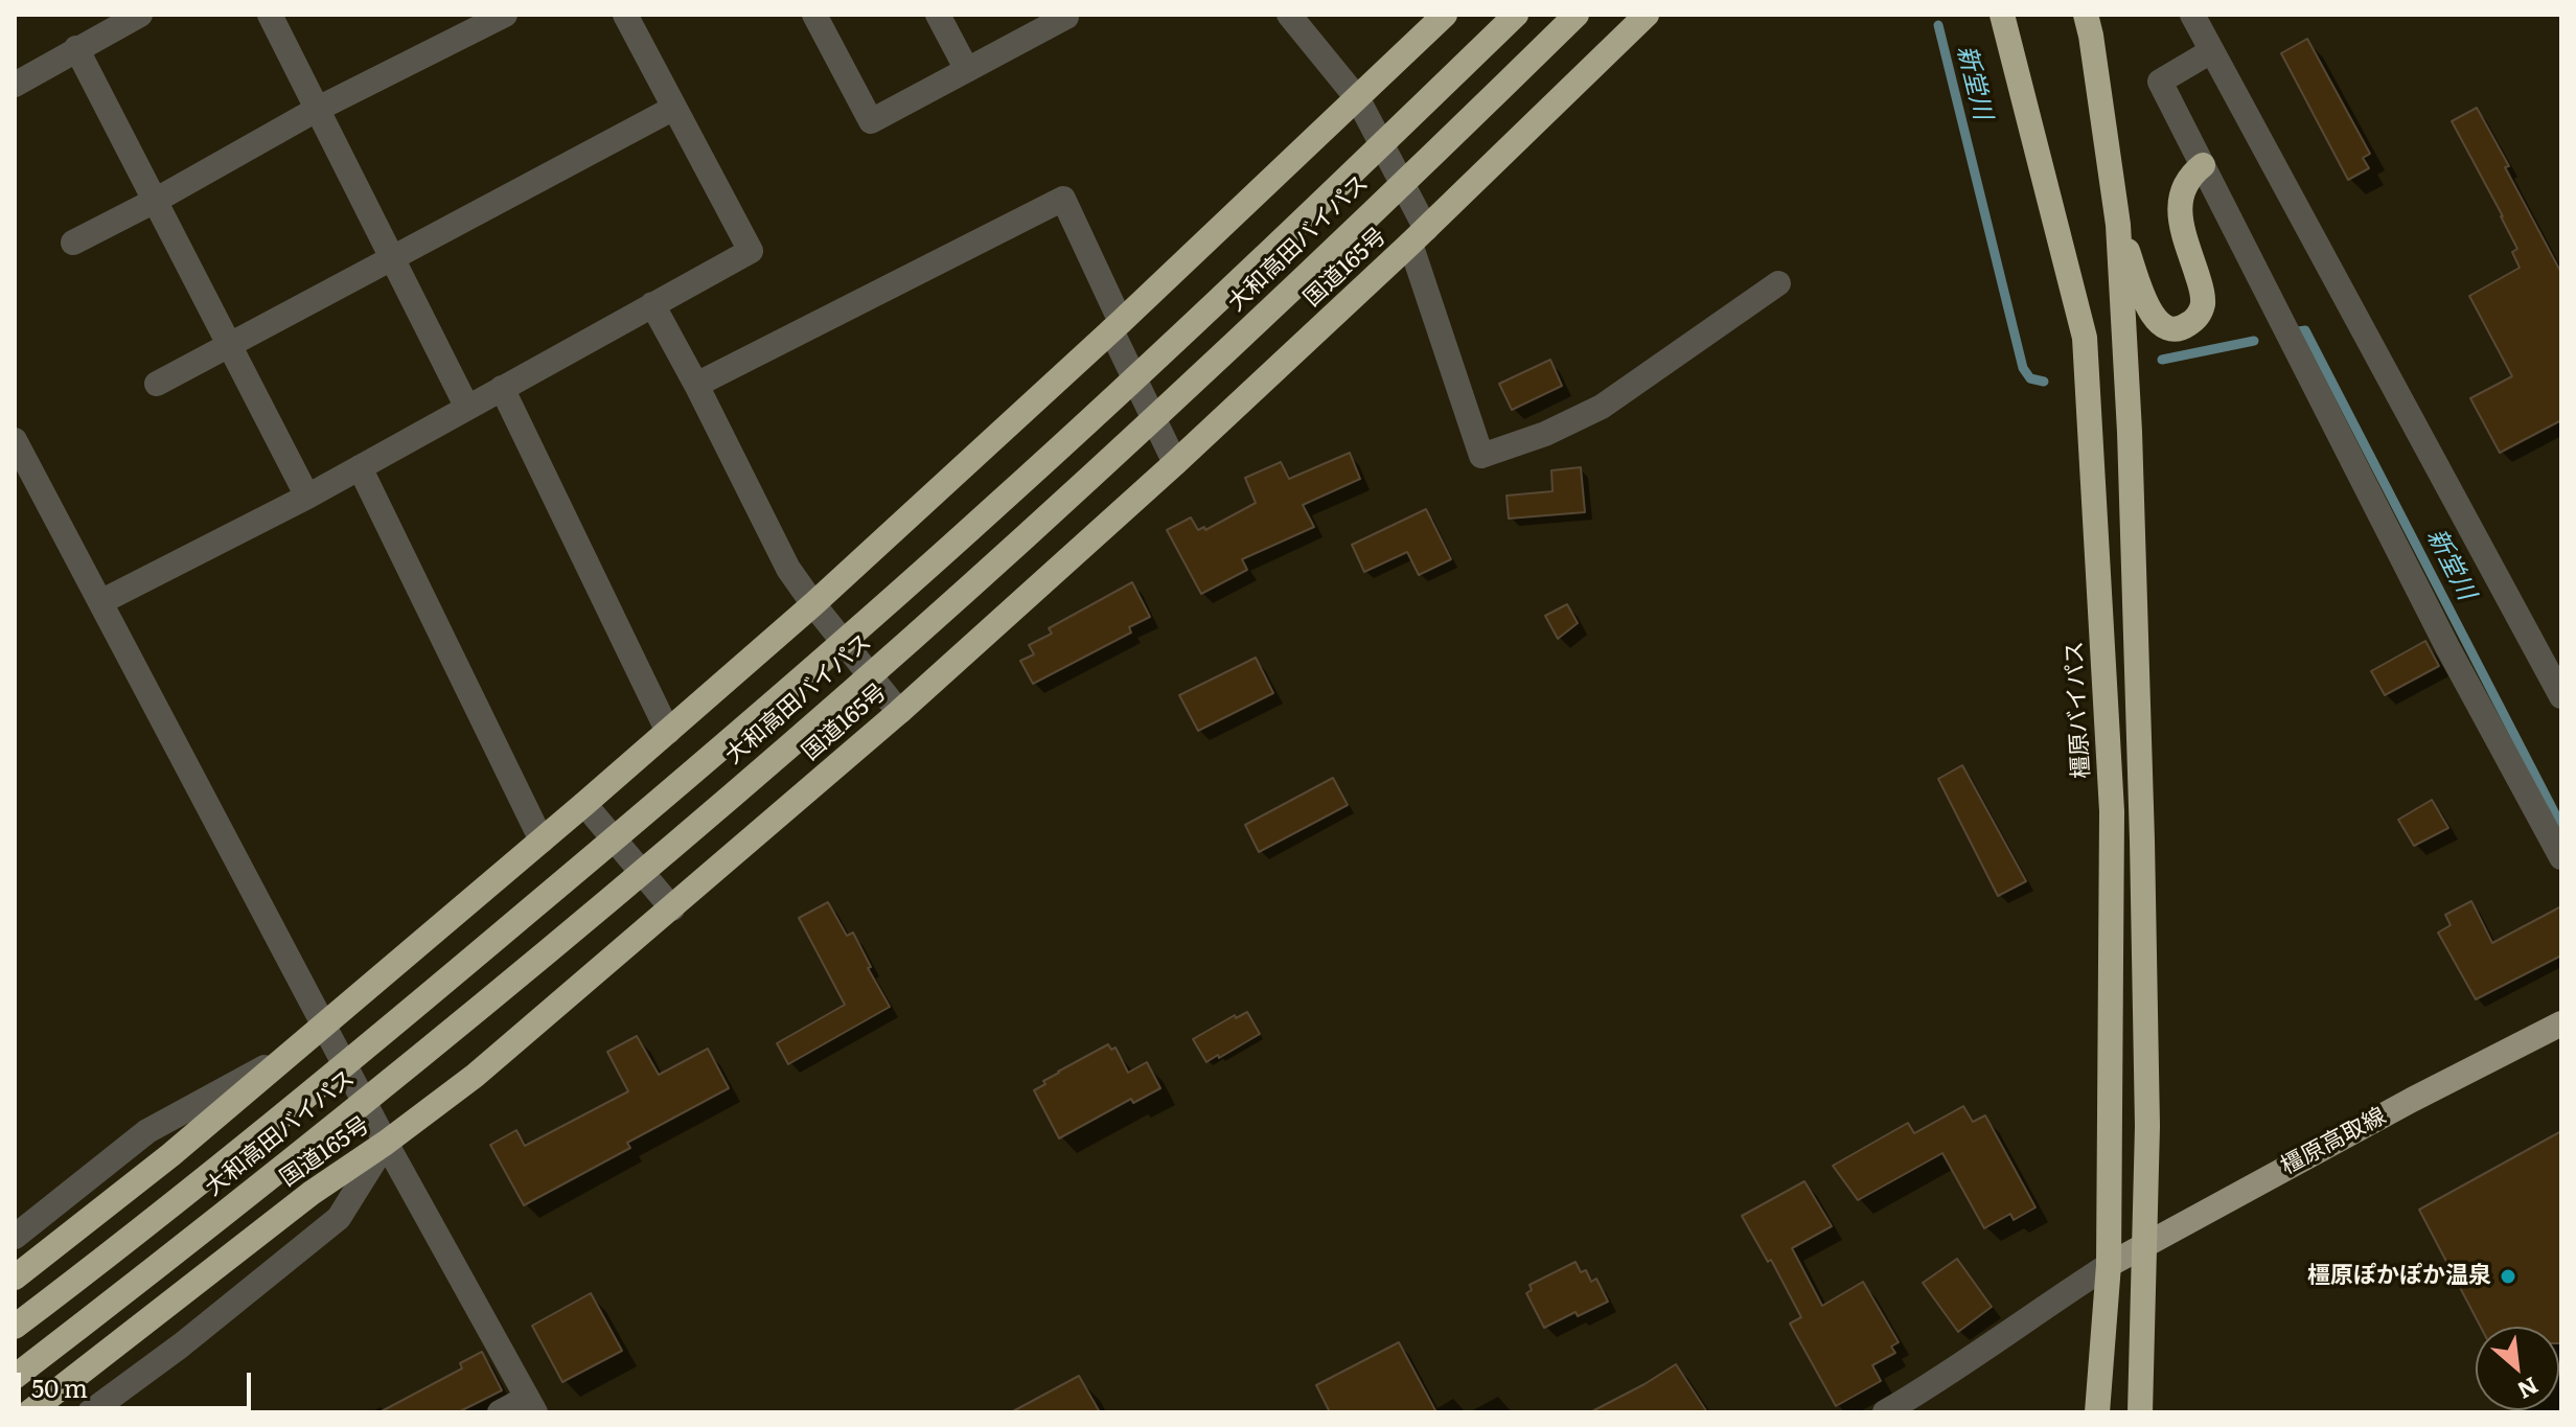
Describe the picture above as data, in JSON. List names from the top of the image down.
{
  "streets": {
    "highway": ["大和高田バイパス", "国道165号", "橿原バイパス"],
    "main road": ["橿原高取線"]
  },
  "crossings": [
    ["橿原バイパス", "橿原高取線"]
  ],
  "water": ["新堂川"],
  "places": ["橿原ぽかぽか温泉"],
  "scale_bar": "50 m",
  "north": "bottom right"
}
